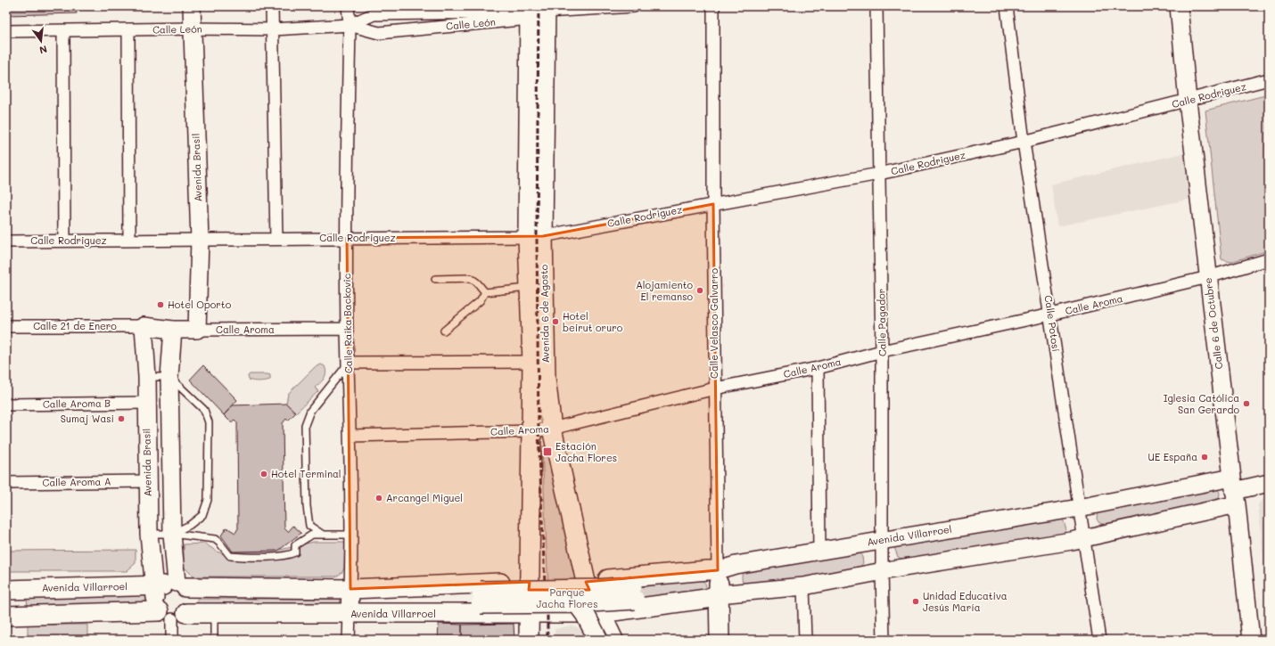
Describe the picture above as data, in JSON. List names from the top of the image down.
{
  "streets": {
    "main road": [
      "Avenida Brasil",
      "Calle Aroma",
      "Avenida 6 de Agosto",
      "Calle Raika Backovic",
      "Calle Velasco Galvarro",
      "Calle 6 de Octubre",
      "Avenida Villarroel"
    ],
    "street": [
      "Calle León",
      "Calle Rodriguez",
      "Calle Pagador",
      "Calle Potosí",
      "Calle 21 de Enero",
      "Calle Aroma B",
      "Calle Aroma A"
    ]
  },
  "crossings": [
    ["Calle León", "Avenida Brasil"],
    ["Calle León", "Avenida 6 de Agosto"],
    ["Calle León", "Calle Raika Backovic"],
    ["Calle Rodriguez", "Avenida Brasil"],
    ["Calle Rodriguez", "Avenida 6 de Agosto"],
    ["Calle Rodriguez", "Calle Pagador"],
    ["Calle Rodriguez", "Calle Raika Backovic"],
    ["Calle Rodriguez", "Calle Velasco Galvarro"],
    ["Calle Rodriguez", "Calle Potosí"],
    ["Calle Rodriguez", "Calle 6 de Octubre"],
    ["Avenida Brasil", "Calle Aroma"],
    ["Avenida Brasil", "Calle 21 de Enero"],
    ["Avenida Brasil", "Calle Aroma B"],
    ["Avenida Brasil", "Calle Aroma A"],
    ["Avenida Brasil", "Avenida Villarroel"],
    ["Calle Aroma", "Avenida 6 de Agosto"],
    ["Calle Aroma", "Calle Pagador"],
    ["Calle Aroma", "Calle Raika Backovic"],
    ["Calle Aroma", "Calle Velasco Galvarro"],
    ["Calle Aroma", "Calle Potosí"],
    ["Calle Aroma", "Calle 6 de Octubre"],
    ["Calle Aroma", "Calle 21 de Enero"],
    ["Avenida 6 de Agosto", "Avenida Villarroel"],
    ["Calle Pagador", "Avenida Villarroel"],
    ["Calle Raika Backovic", "Avenida Villarroel"],
    ["Calle Velasco Galvarro", "Avenida Villarroel"],
    ["Calle Potosí", "Avenida Villarroel"],
    ["Calle 6 de Octubre", "Avenida Villarroel"]
  ],
  "parks": ["Parque Jacha Flores"],
  "places": {
    "other": [
      "Alojamiento El remanso",
      "Hotel Oporto",
      "Hotel beirut oruro",
      "Iglesia Católica San Gerardo",
      "Sumaj Wasi",
      "UE España",
      "Hotel Terminal",
      "Arcangel Miguel",
      "Unidad Educativa Jesús María"
    ],
    "transit": ["Estación Jacha Flores"]
  },
  "north": "bottom"
}
